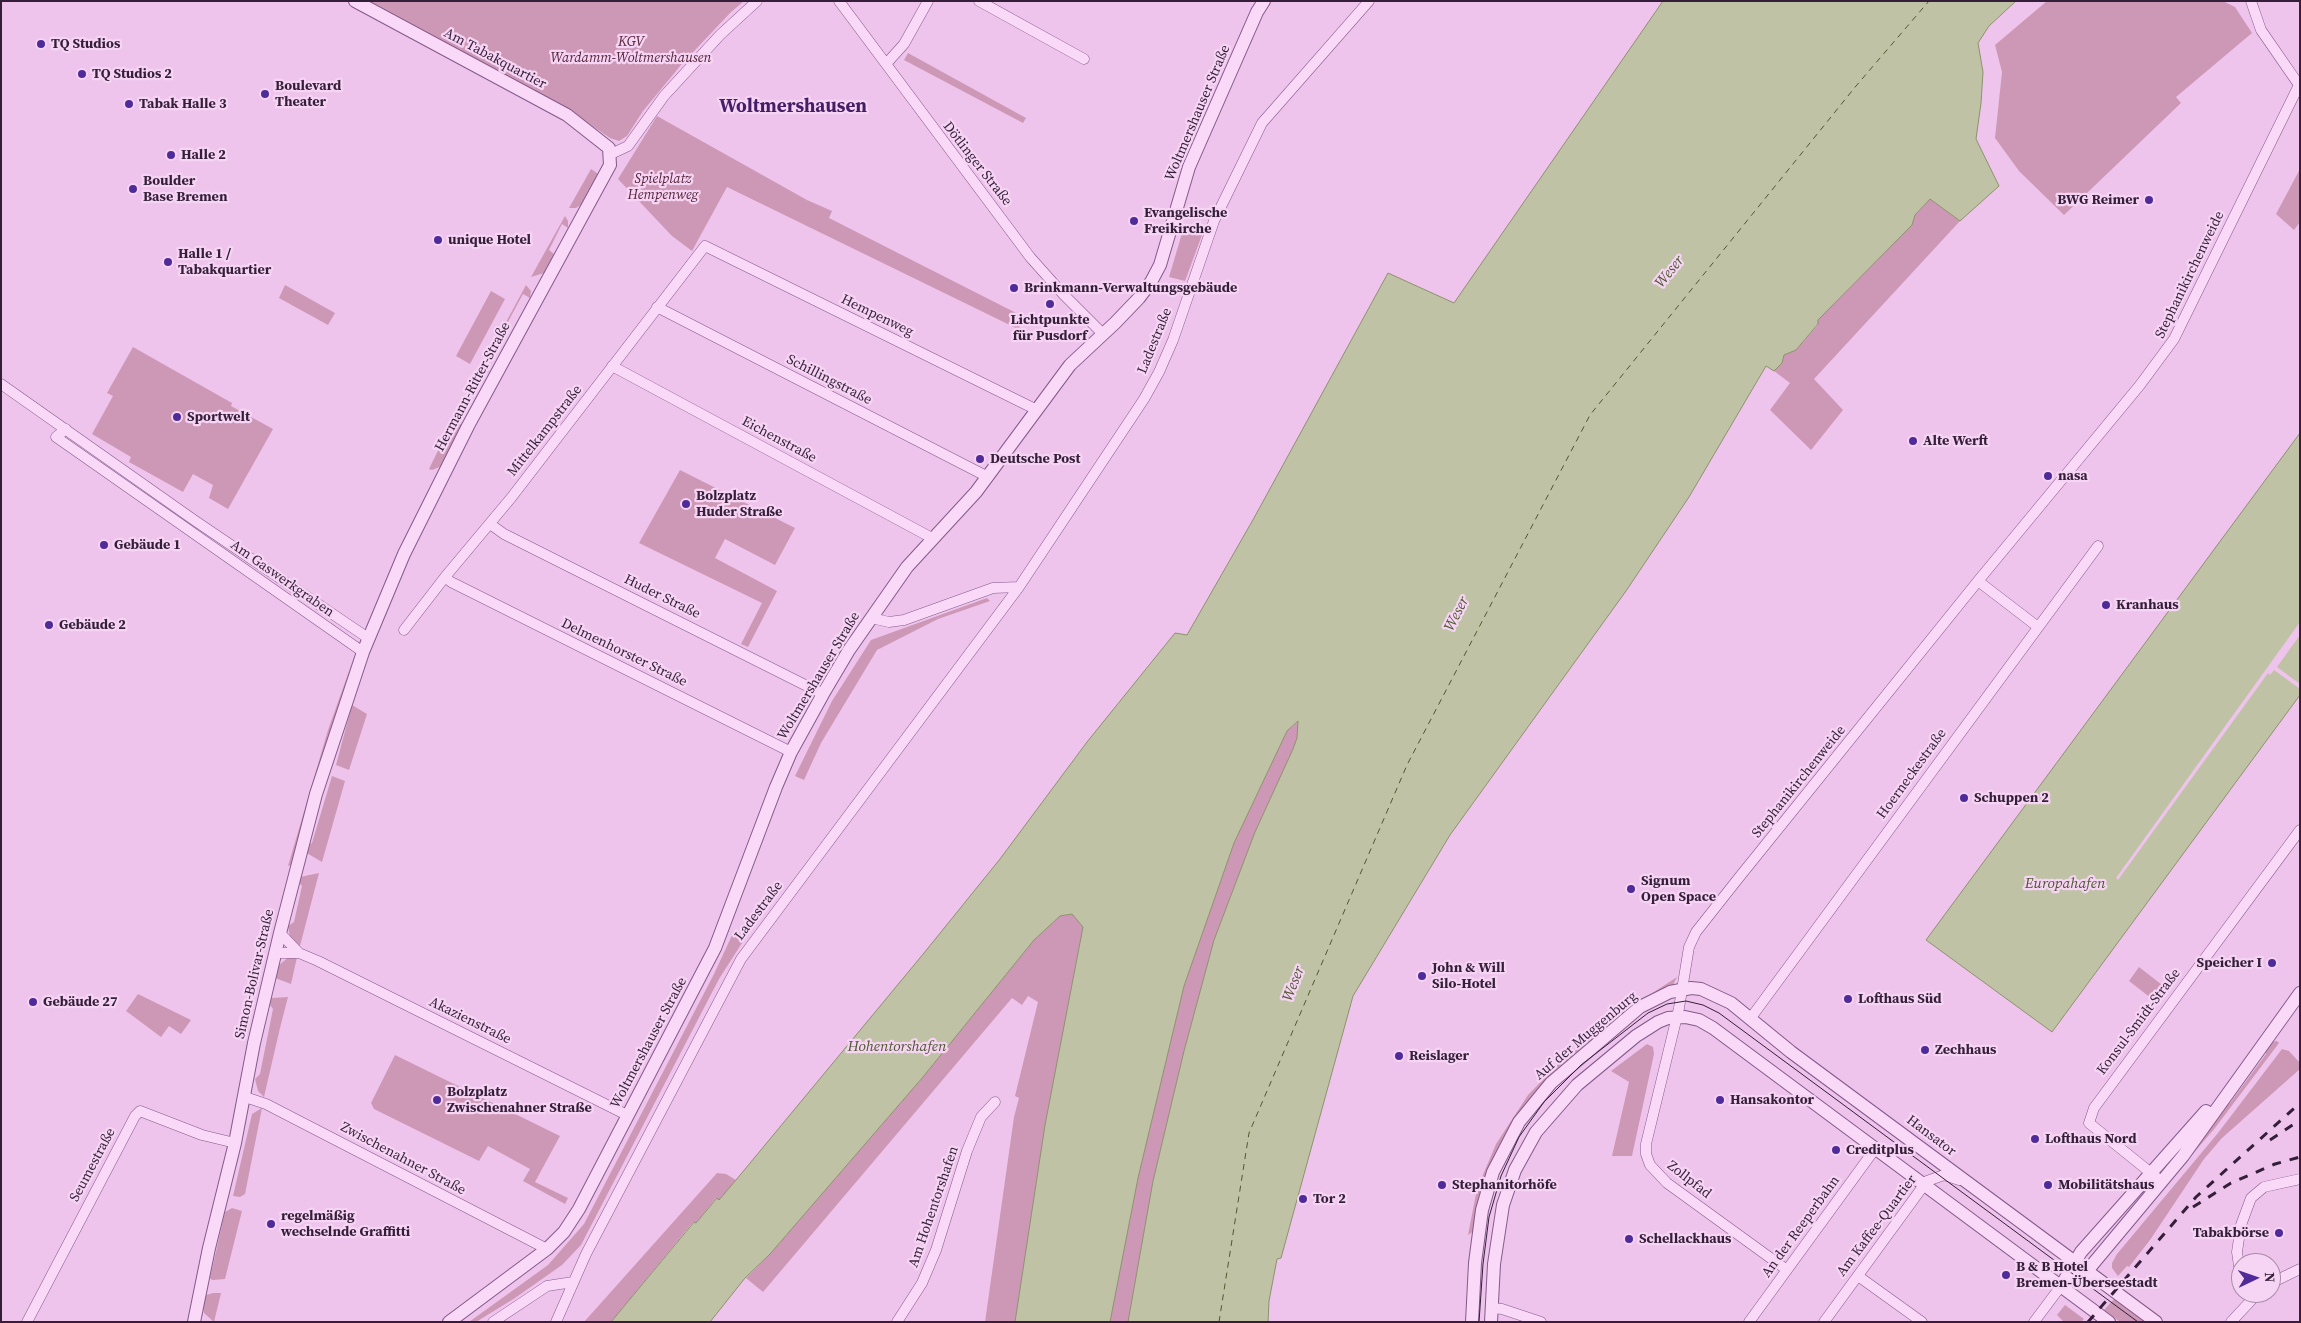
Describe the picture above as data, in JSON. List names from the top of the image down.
{
  "streets": {
    "street": [
      "Am Tabakquartier",
      "Woltmershauser Straße",
      "Dötlinger Straße",
      "Stephanikirchenweide",
      "Hempenweg",
      "Ladestraße",
      "Schillingstraße",
      "Hermann-Ritter-Straße",
      "Mittelkampstraße",
      "Eichenstraße",
      "Am Gaswerkgraben",
      "Huder Straße",
      "Delmenhorster Straße",
      "Hoerneckestraße",
      "Simon-Bolivar-Straße",
      "Akazienstraße",
      "Konsul-Smidt-Straße",
      "Auf der Muggenburg",
      "Hansator",
      "Zwischenahner Straße",
      "Seumestraße",
      "Zollpfad",
      "Am Hohentorshafen",
      "Am Kaffee-Quartier",
      "An der Reeperbahn"
    ]
  },
  "crossings": [
    ["Am Tabakquartier", "Hermann-Ritter-Straße"],
    ["Woltmershauser Straße", "Dötlinger Straße"],
    ["Woltmershauser Straße", "Hempenweg"],
    ["Woltmershauser Straße", "Schillingstraße"],
    ["Woltmershauser Straße", "Eichenstraße"],
    ["Woltmershauser Straße", "Huder Straße"],
    ["Woltmershauser Straße", "Delmenhorster Straße"],
    ["Woltmershauser Straße", "Akazienstraße"],
    ["Woltmershauser Straße", "Zwischenahner Straße"],
    ["Stephanikirchenweide", "Auf der Muggenburg"],
    ["Stephanikirchenweide", "Hansator"],
    ["Stephanikirchenweide", "Zollpfad"],
    ["Hempenweg", "Mittelkampstraße"],
    ["Schillingstraße", "Mittelkampstraße"],
    ["Hermann-Ritter-Straße", "Am Gaswerkgraben"],
    ["Hermann-Ritter-Straße", "Simon-Bolivar-Straße"],
    ["Mittelkampstraße", "Eichenstraße"],
    ["Mittelkampstraße", "Huder Straße"],
    ["Mittelkampstraße", "Delmenhorster Straße"],
    ["Am Gaswerkgraben", "Simon-Bolivar-Straße"],
    ["Hoerneckestraße", "Hansator"],
    ["Simon-Bolivar-Straße", "Akazienstraße"],
    ["Simon-Bolivar-Straße", "Zwischenahner Straße"],
    ["Simon-Bolivar-Straße", "Seumestraße"],
    ["Auf der Muggenburg", "Hansator"],
    ["Hansator", "Am Kaffee-Quartier"],
    ["Zollpfad", "An der Reeperbahn"]
  ],
  "districts": ["Woltmershausen"],
  "water": ["Weser", "Europahafen", "Hohentorshafen"],
  "parks": ["KGV Wardamm-Woltmershausen", "Spielplatz Hempenweg"],
  "places": [
    "TQ Studios",
    "TQ Studios 2",
    "Boulevard Theater",
    "Tabak Halle 3",
    "Halle 2",
    "Boulder Base Bremen",
    "BWG Reimer",
    "Evangelische Freikirche",
    "unique Hotel",
    "Halle 1 / Tabakquartier",
    "Brinkmann-Verwaltungsgebäude",
    "Lichtpunkte für Pusdorf",
    "Sportwelt",
    "Alte Werft",
    "Deutsche Post",
    "nasa",
    "Bolzplatz Huder Straße",
    "Gebäude 1",
    "Kranhaus",
    "Gebäude 2",
    "Schuppen 2",
    "Signum Open Space",
    "Speicher I",
    "John & Will Silo-Hotel",
    "Lofthaus Süd",
    "Gebäude 27",
    "Zechhaus",
    "Reislager",
    "Bolzplatz Zwischenahner Straße",
    "Hansakontor",
    "Lofthaus Nord",
    "Creditplus",
    "Stephanitorhöfe",
    "Mobilitätshaus",
    "Tor 2",
    "regelmäßig wechselnde Graffitti",
    "Tabakbörse",
    "Schellackhaus",
    "B & B Hotel Bremen-Überseestadt"
  ],
  "north": "right"
}
